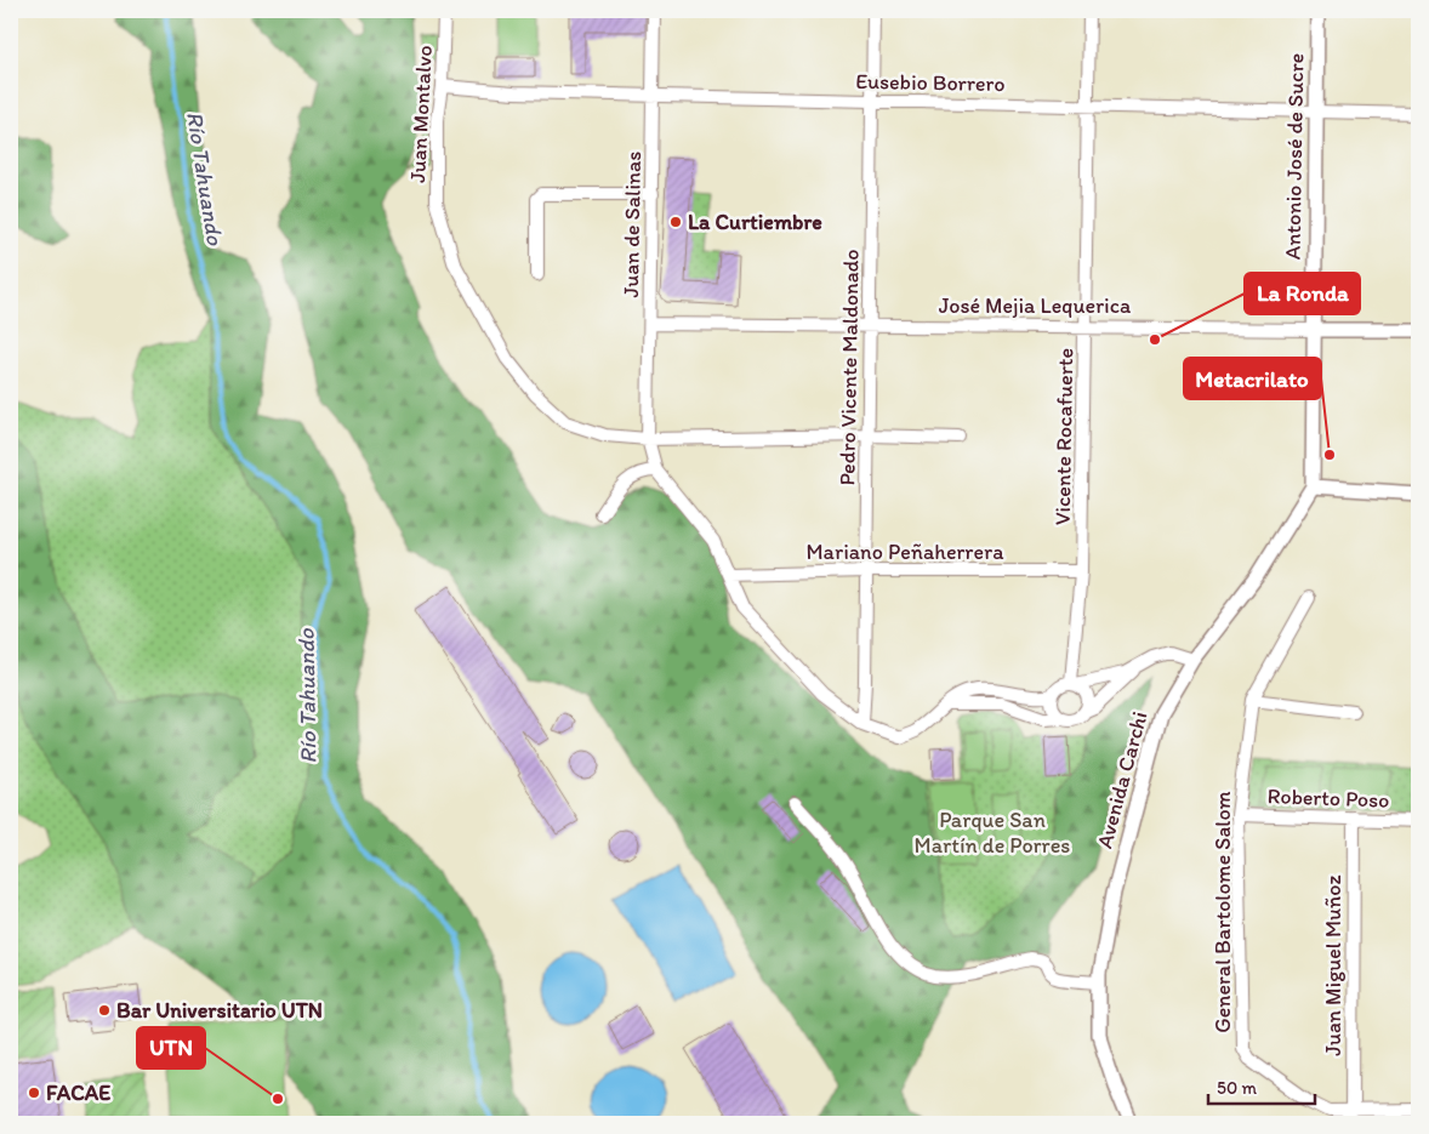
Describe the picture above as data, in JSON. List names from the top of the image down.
{
  "streets": {
    "street": [
      "Eusebio Borrero",
      "Juan Montalvo",
      "Antonio José de Sucre",
      "Juan de Salinas",
      "José Mejia Lequerica",
      "Pedro Vicente Maldonado",
      "Vicente Rocafuerte",
      "Mariano Peñaherrera",
      "Avenida Carchi",
      "Roberto Poso",
      "General Bartolome Salom",
      "Juan Miguel Muñoz"
    ]
  },
  "crossings": [
    ["Eusebio Borrero", "Juan Montalvo"],
    ["Eusebio Borrero", "Antonio José de Sucre"],
    ["Eusebio Borrero", "Juan de Salinas"],
    ["Eusebio Borrero", "Pedro Vicente Maldonado"],
    ["Eusebio Borrero", "Vicente Rocafuerte"],
    ["Juan Montalvo", "Juan de Salinas"],
    ["Juan Montalvo", "Pedro Vicente Maldonado"],
    ["Antonio José de Sucre", "José Mejia Lequerica"],
    ["Antonio José de Sucre", "Avenida Carchi"],
    ["Juan de Salinas", "José Mejia Lequerica"],
    ["José Mejia Lequerica", "Pedro Vicente Maldonado"],
    ["José Mejia Lequerica", "Vicente Rocafuerte"],
    ["Pedro Vicente Maldonado", "Mariano Peñaherrera"],
    ["Vicente Rocafuerte", "Mariano Peñaherrera"],
    ["Roberto Poso", "General Bartolome Salom"],
    ["Roberto Poso", "Juan Miguel Muñoz"],
    ["General Bartolome Salom", "Juan Miguel Muñoz"]
  ],
  "water": ["Río Tahuando"],
  "parks": ["Parque San Martín de Porres"],
  "places": [
    "La Curtiembre",
    "La Ronda",
    "Metacrilato",
    "Bar Universitario UTN",
    "FACAE",
    "UTN"
  ],
  "scale_bar": "50 m"
}
